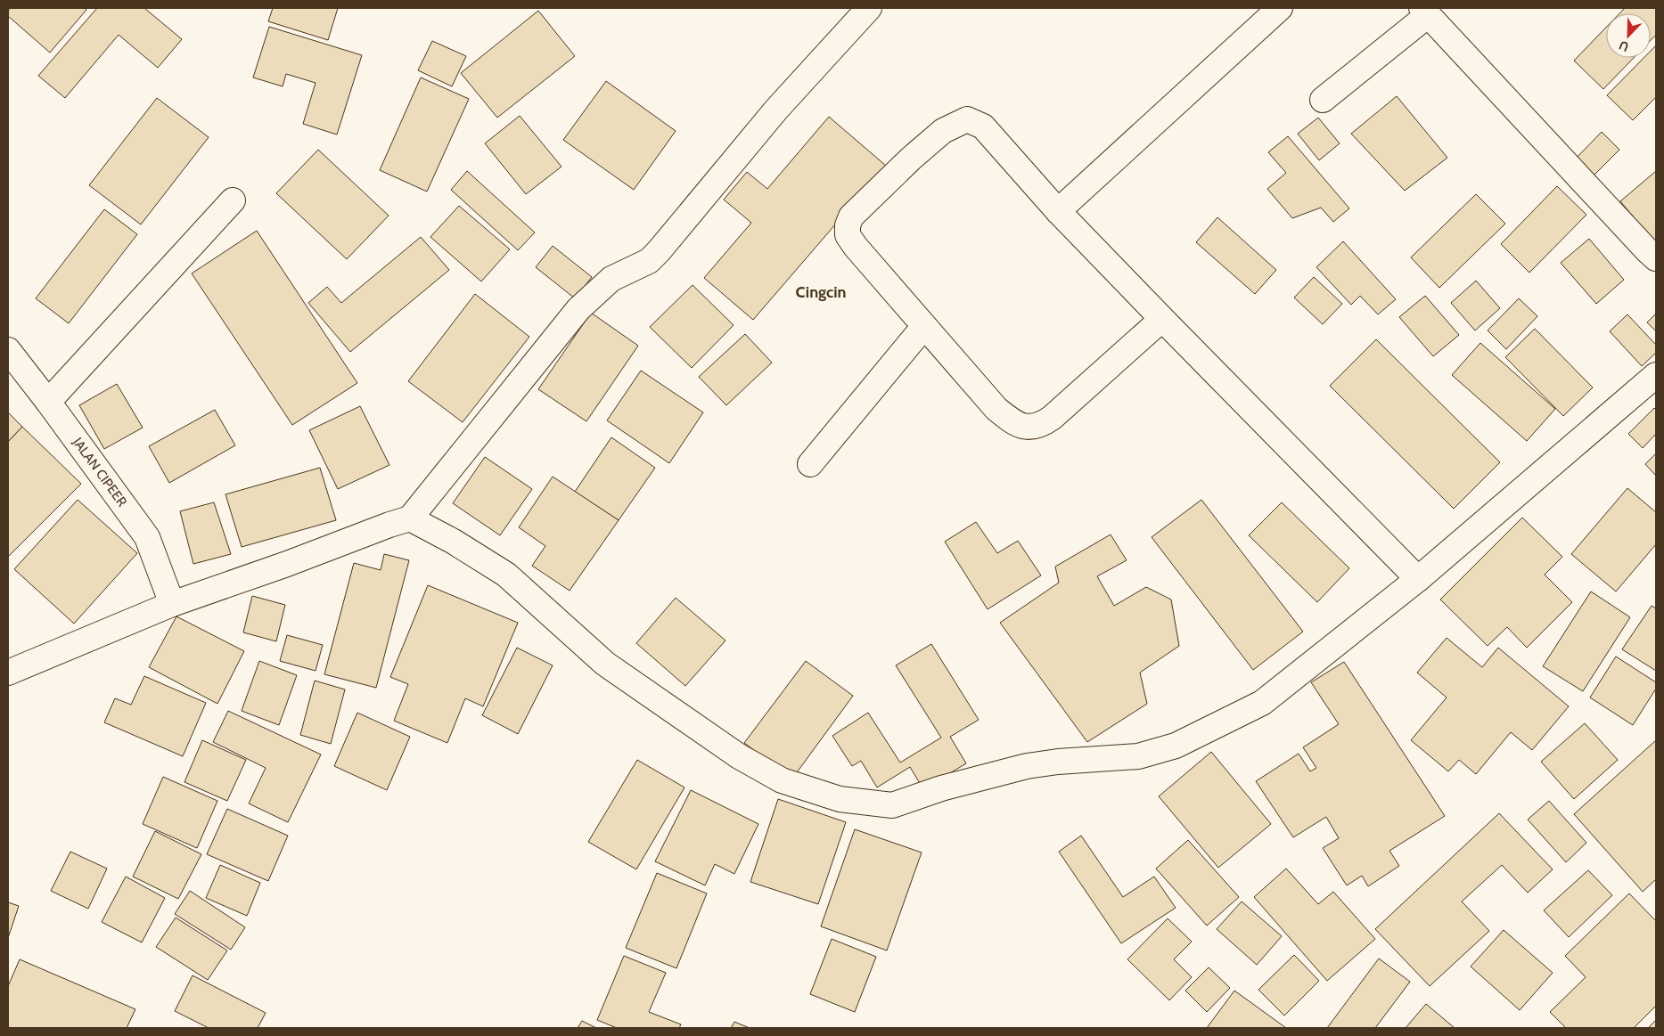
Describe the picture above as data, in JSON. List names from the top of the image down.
{
  "streets": {
    "street": ["JALAN CIPEER"]
  },
  "districts": ["Cingcin"],
  "north": "bottom left"
}
